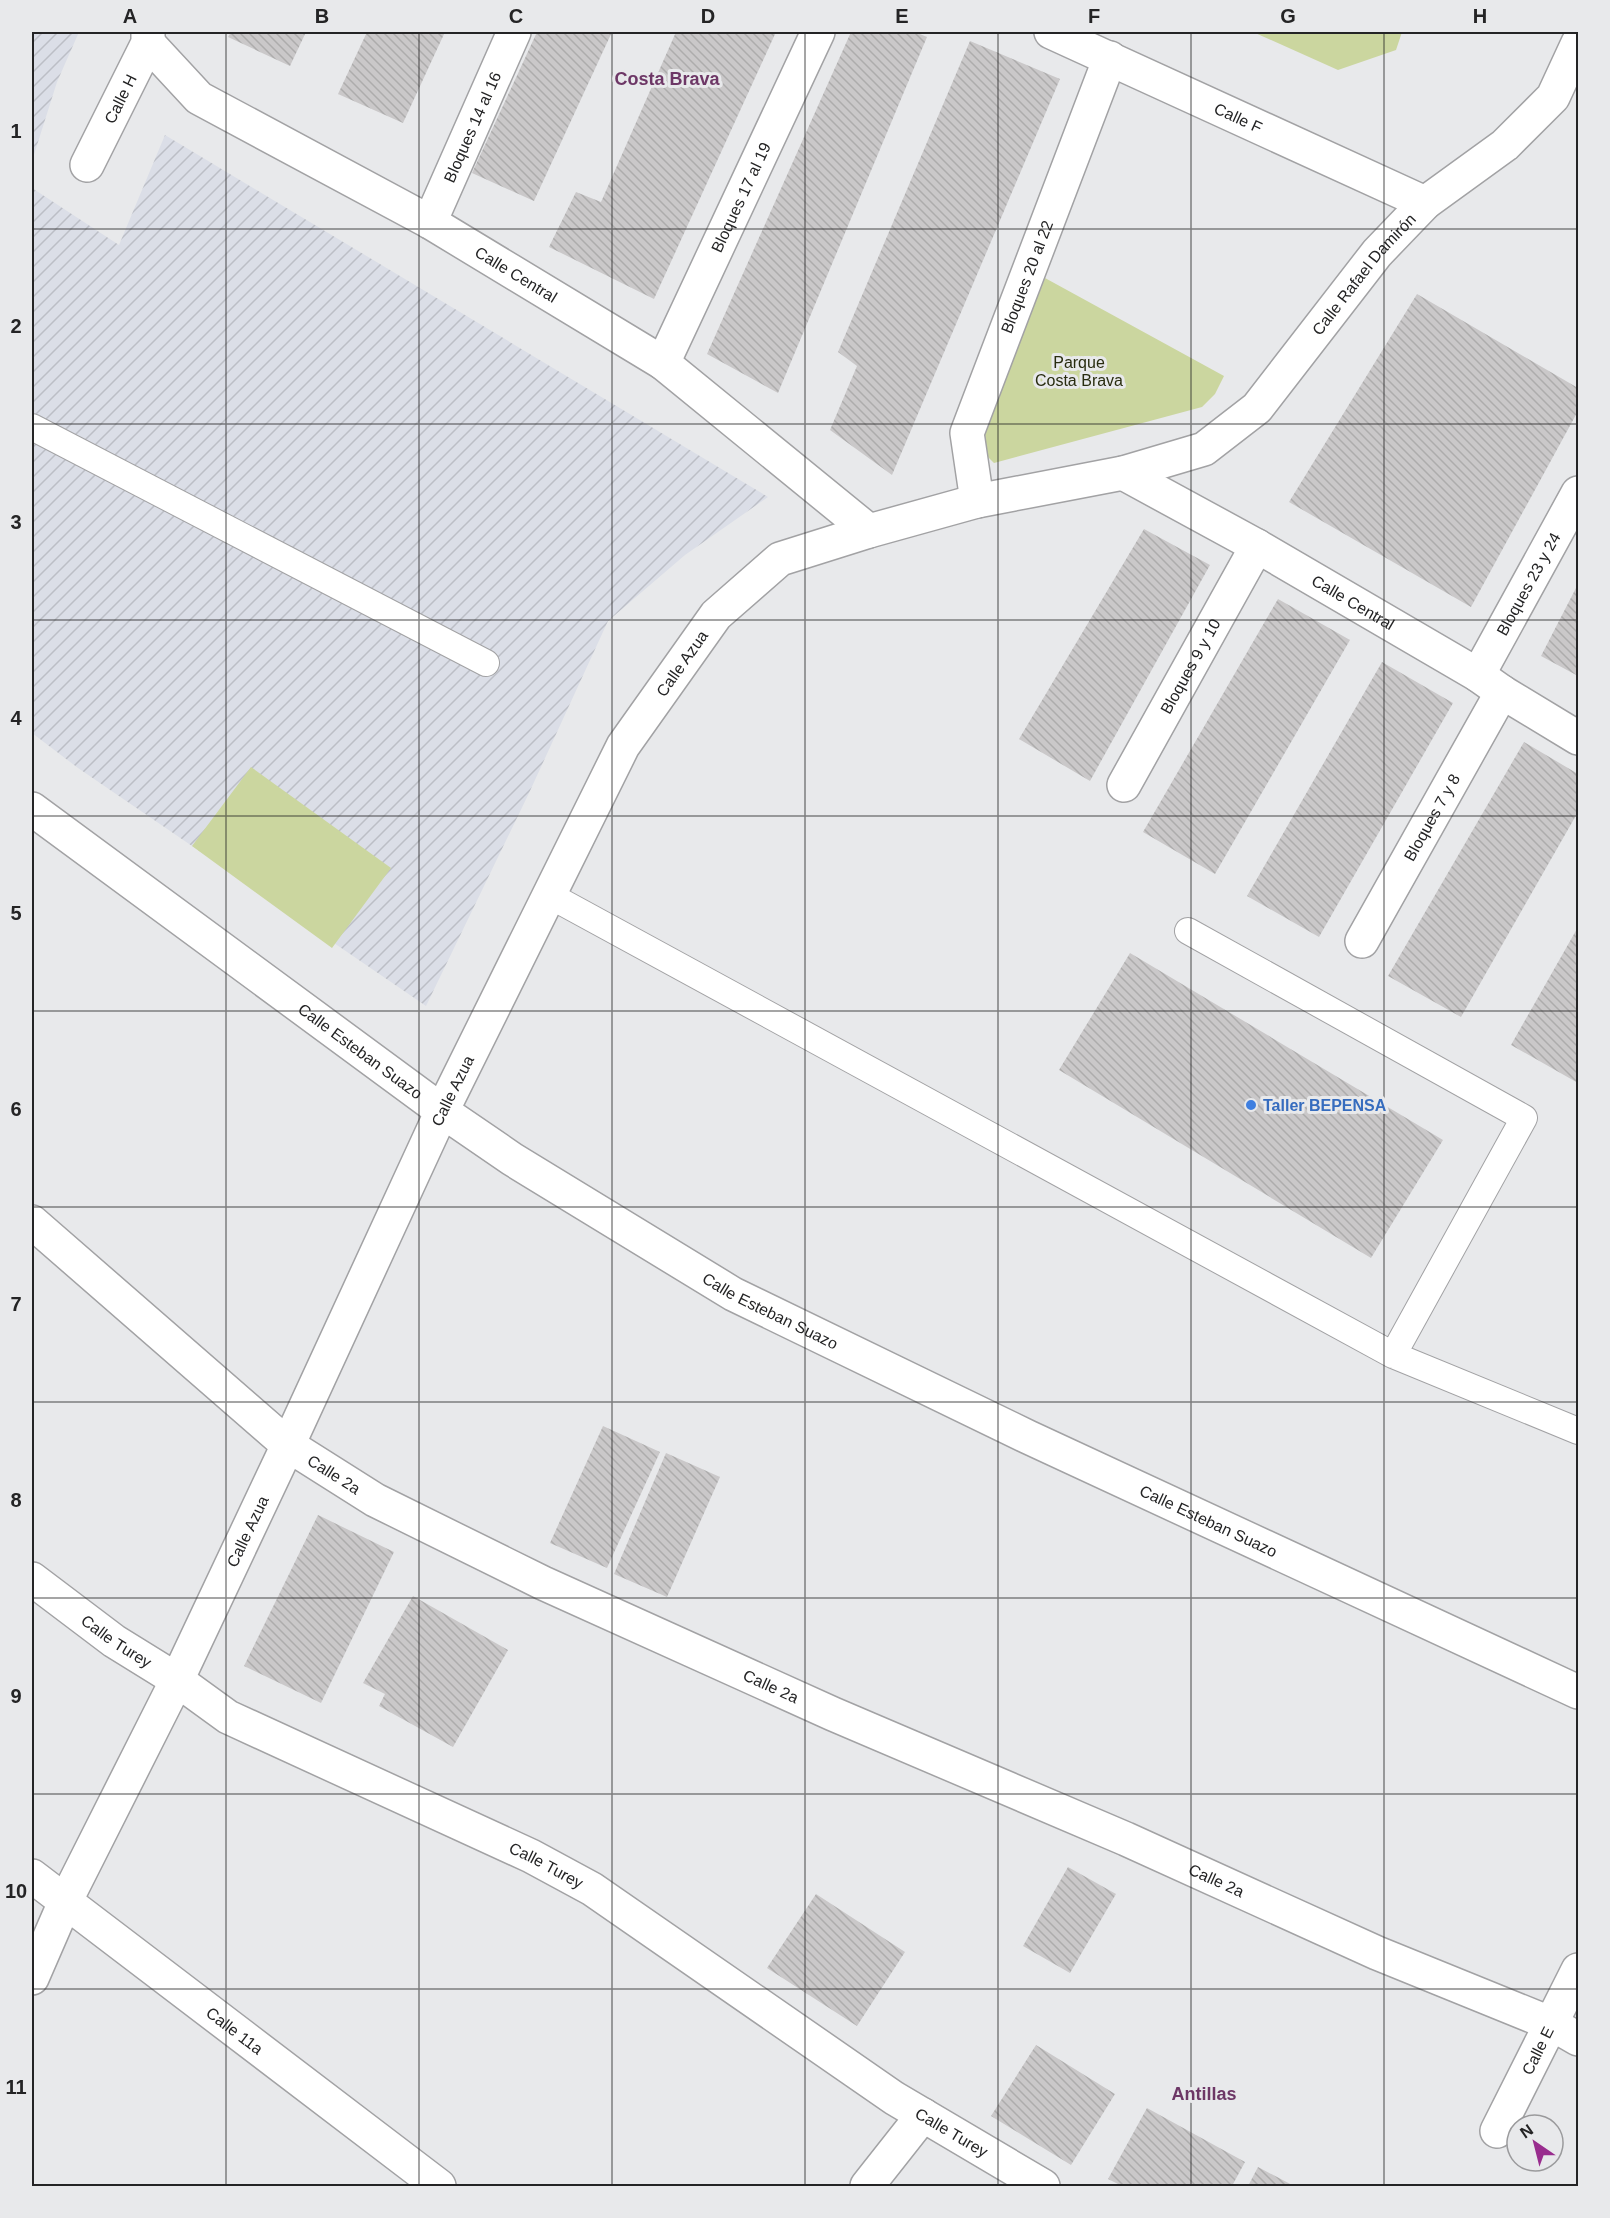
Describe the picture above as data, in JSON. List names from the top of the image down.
{
  "streets": {
    "street": [
      "Calle H",
      "Calle F",
      "Bloques 14 al 16",
      "Bloques 17 al 19",
      "Calle Central",
      "Calle Rafael Damirón",
      "Bloques 20 al 22",
      "Bloques 23 y 24",
      "Calle Azua",
      "Bloques 9 y 10",
      "Bloques 7 y 8",
      "Calle Esteban Suazo",
      "Calle 2a",
      "Calle Turey",
      "Calle 11a",
      "Calle E"
    ]
  },
  "crossings": [
    ["Calle H", "Calle Central"],
    ["Calle F", "Calle Rafael Damirón"],
    ["Calle F", "Bloques 20 al 22"],
    ["Bloques 14 al 16", "Calle Central"],
    ["Bloques 17 al 19", "Calle Central"],
    ["Calle Central", "Calle Rafael Damirón"],
    ["Calle Central", "Bloques 23 y 24"],
    ["Calle Central", "Calle Azua"],
    ["Calle Central", "Bloques 9 y 10"],
    ["Calle Central", "Bloques 7 y 8"],
    ["Calle Rafael Damirón", "Calle Azua"],
    ["Bloques 20 al 22", "Calle Azua"],
    ["Bloques 23 y 24", "Bloques 7 y 8"],
    ["Calle Azua", "Calle Esteban Suazo"],
    ["Calle Azua", "Calle 2a"],
    ["Calle Azua", "Calle Turey"],
    ["Calle Azua", "Calle 11a"],
    ["Calle 2a", "Calle E"]
  ],
  "districts": ["Costa Brava", "Antillas"],
  "parks": ["Parque Costa Brava"],
  "places": ["Taller BEPENSA"],
  "north": "top left",
  "grid": {
    "columns": [
      "A",
      "B",
      "C",
      "D",
      "E",
      "F",
      "G",
      "H"
    ],
    "rows": [
      "1",
      "2",
      "3",
      "4",
      "5",
      "6",
      "7",
      "8",
      "9",
      "10",
      "11"
    ]
  }
}
